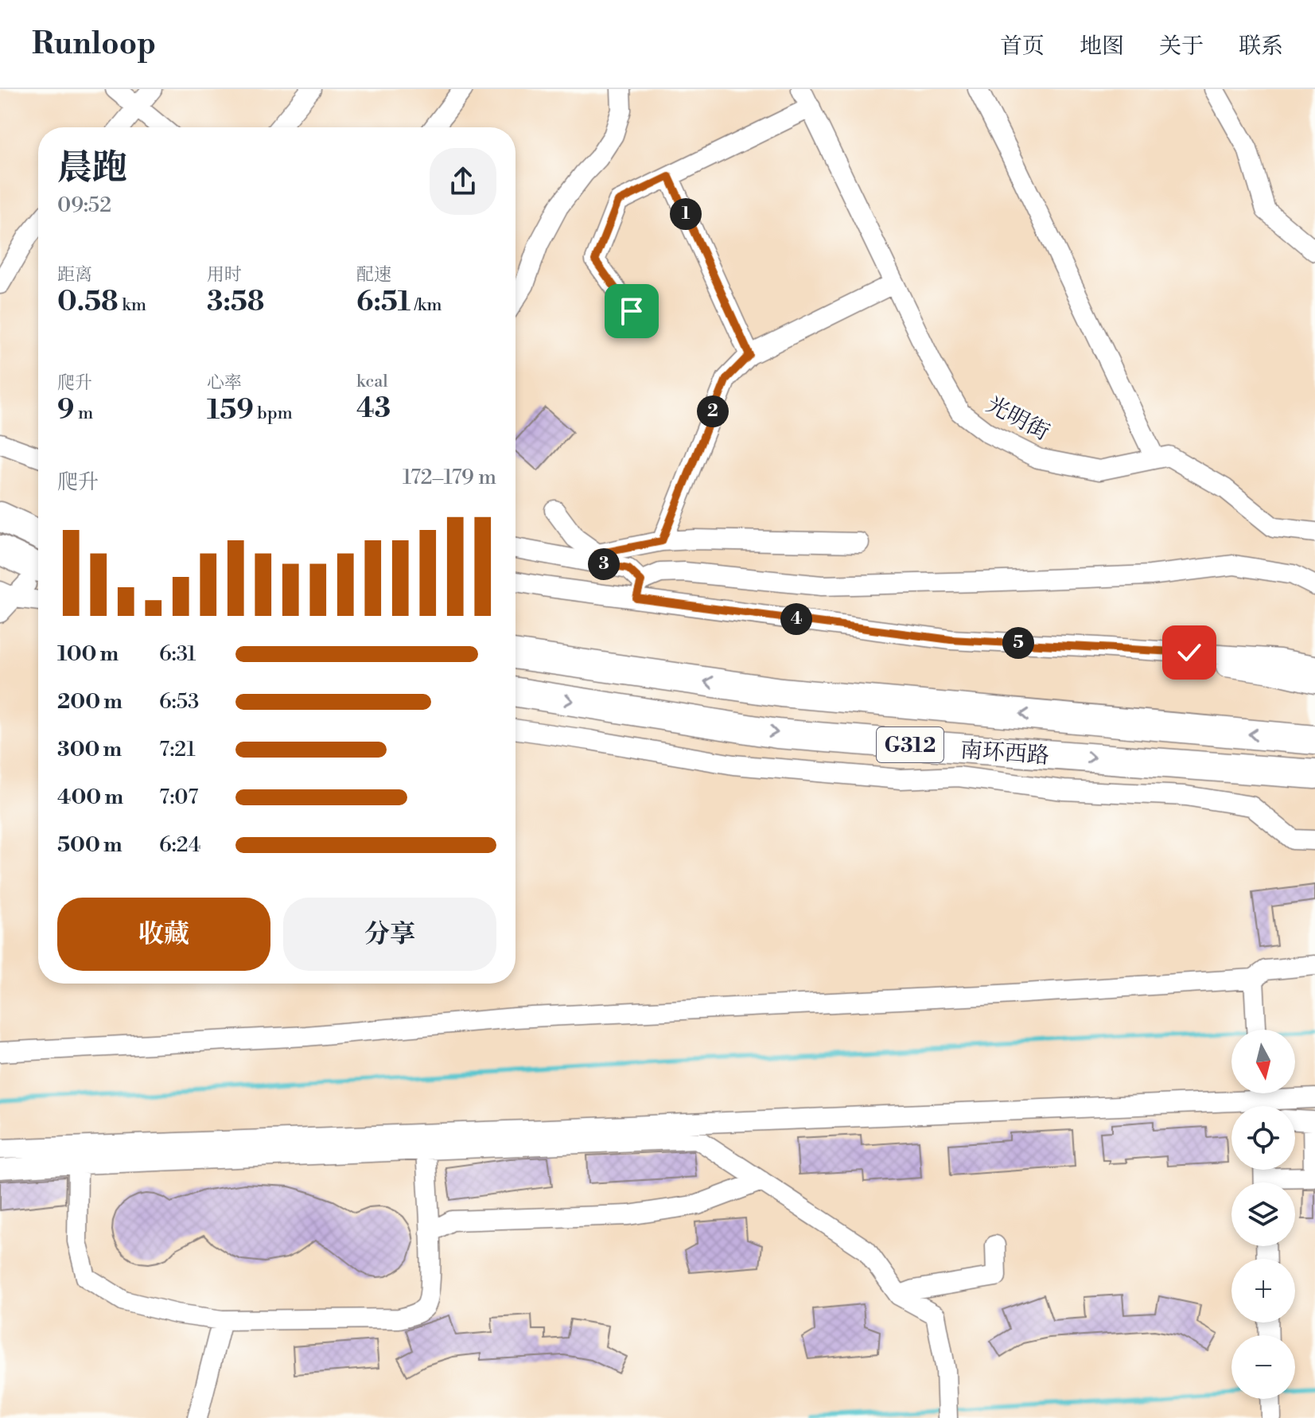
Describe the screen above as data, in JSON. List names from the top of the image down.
{
  "streets": {
    "highway": ["G312", "南环西路"],
    "street": ["光明街"]
  },
  "north": "bottom",
  "page": {
    "header": "Runloop",
    "nav": [
      "首页",
      "地图",
      "关于",
      "联系"
    ],
    "heading": ["晨跑", "09:52"],
    "pins": [
      "1",
      "2",
      "3",
      "4",
      "5"
    ],
    "stats": [
      ["距离", "0.58 km"],
      ["用时", "3:58"],
      ["配速", "6:51 /km"],
      ["爬升", "9 m"],
      ["心率", "159 bpm"],
      ["kcal", "43"]
    ],
    "chart": ["爬升", "172–179 m"],
    "list": [
      {
        "name": "100 m",
        "note": "6:31"
      },
      {
        "name": "200 m",
        "note": "6:53"
      },
      {
        "name": "300 m",
        "note": "7:21"
      },
      {
        "name": "400 m",
        "note": "7:07"
      },
      {
        "name": "500 m",
        "note": "6:24"
      }
    ],
    "buttons": ["收藏", "分享"],
    "map_buttons": ["+", "−"]
  }
}
